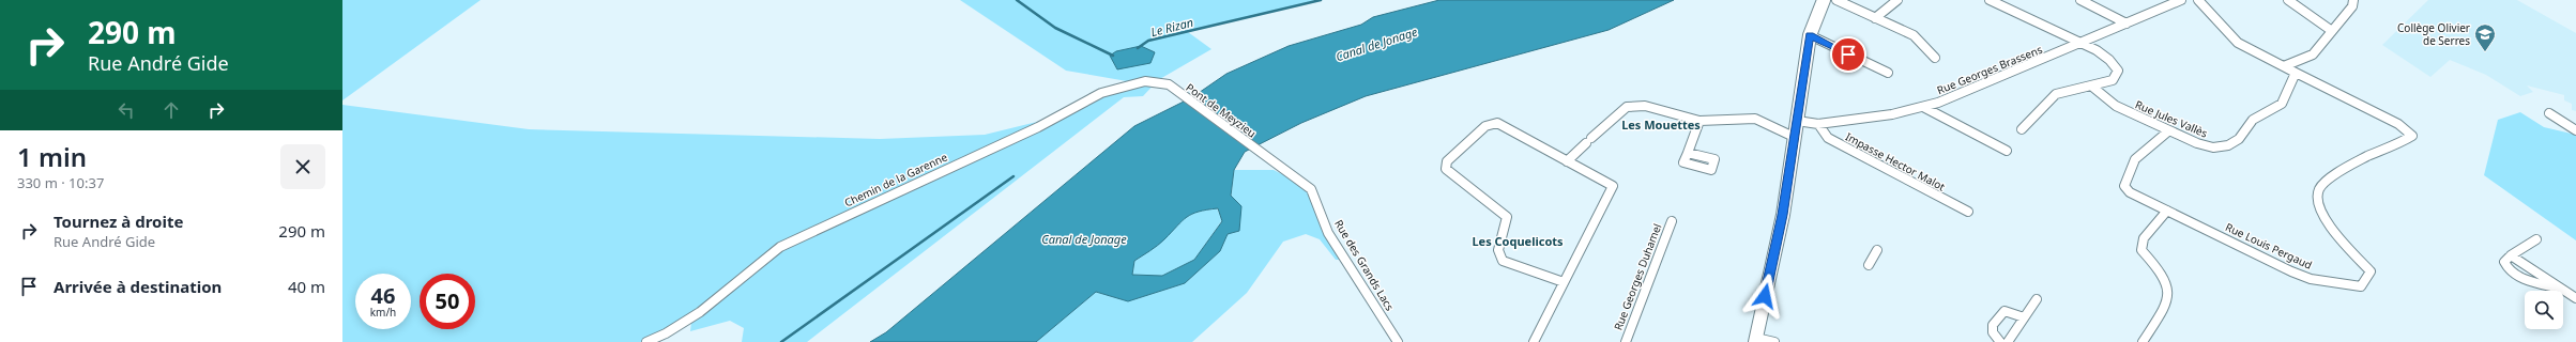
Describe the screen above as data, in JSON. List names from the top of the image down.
{
  "streets": {
    "street": [
      "Rue Georges Brassens",
      "Pont de Meyzieu",
      "Rue Jules Vallès",
      "Impasse Hector Malot",
      "Chemin de la Garenne",
      "Rue Louis Pergaud",
      "Rue des Grands Lacs",
      "Rue Georges Duhamel"
    ]
  },
  "crossings": [
    ["Rue Georges Brassens", "Impasse Hector Malot"],
    ["Pont de Meyzieu", "Chemin de la Garenne"],
    ["Pont de Meyzieu", "Rue des Grands Lacs"],
    ["Rue Jules Vallès", "Rue Louis Pergaud"]
  ],
  "districts": ["Les Mouettes", "Les Coquelicots"],
  "water": ["Le Rizan", "Canal de Jonage"],
  "places": {
    "school or university": ["Collège Olivier de Serres"]
  },
  "page": {
    "turn": ["290 m", "Rue André Gide"],
    "heading": ["1 min", "330 m · 10:37"],
    "list": [
      {
        "name": "Tournez à droite",
        "note": "Rue André Gide",
        "value": "290 m"
      },
      {
        "name": "Arrivée à destination",
        "value": "40 m"
      }
    ],
    "speed": "46 km/h",
    "limit": "50"
  }
}
